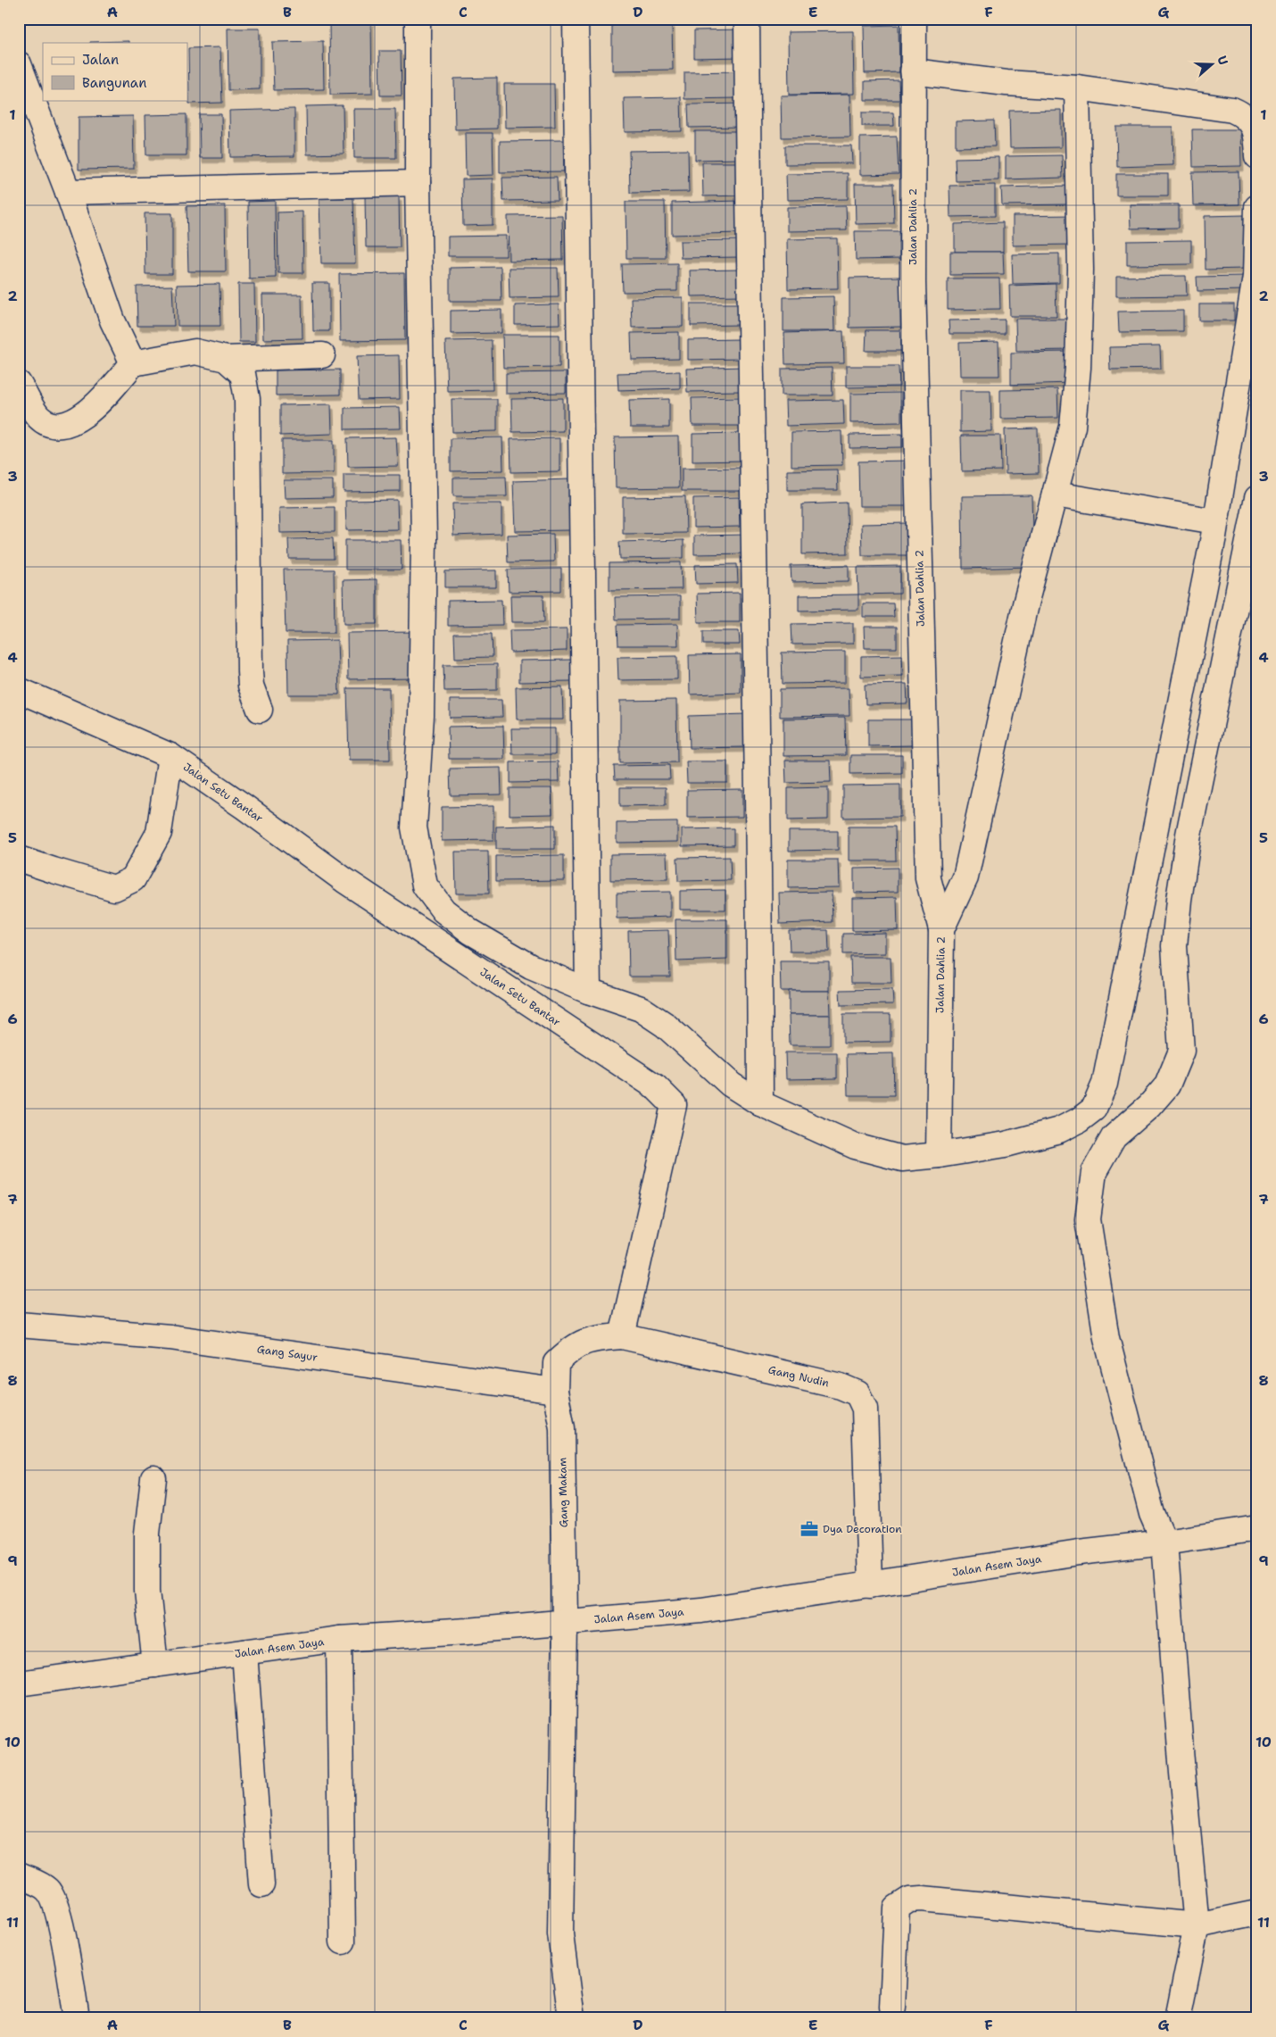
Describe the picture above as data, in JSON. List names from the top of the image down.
{
  "streets": {
    "street": [
      "Jalan Dahlia 2",
      "Jalan Setu Bantar",
      "Gang Sayur",
      "Gang Nudin",
      "Gang Makam",
      "Jalan Asem Jaya"
    ]
  },
  "crossings": [
    ["Jalan Setu Bantar", "Gang Nudin"],
    ["Gang Sayur", "Gang Makam"],
    ["Gang Nudin", "Gang Makam"],
    ["Gang Nudin", "Jalan Asem Jaya"],
    ["Gang Makam", "Jalan Asem Jaya"]
  ],
  "places": {
    "office": ["Dya Decoration"]
  },
  "legend": ["Jalan", "Bangunan"],
  "north": "right",
  "grid": {
    "columns": [
      "A",
      "B",
      "C",
      "D",
      "E",
      "F",
      "G"
    ],
    "rows": [
      "1",
      "2",
      "3",
      "4",
      "5",
      "6",
      "7",
      "8",
      "9",
      "10",
      "11"
    ]
  }
}
